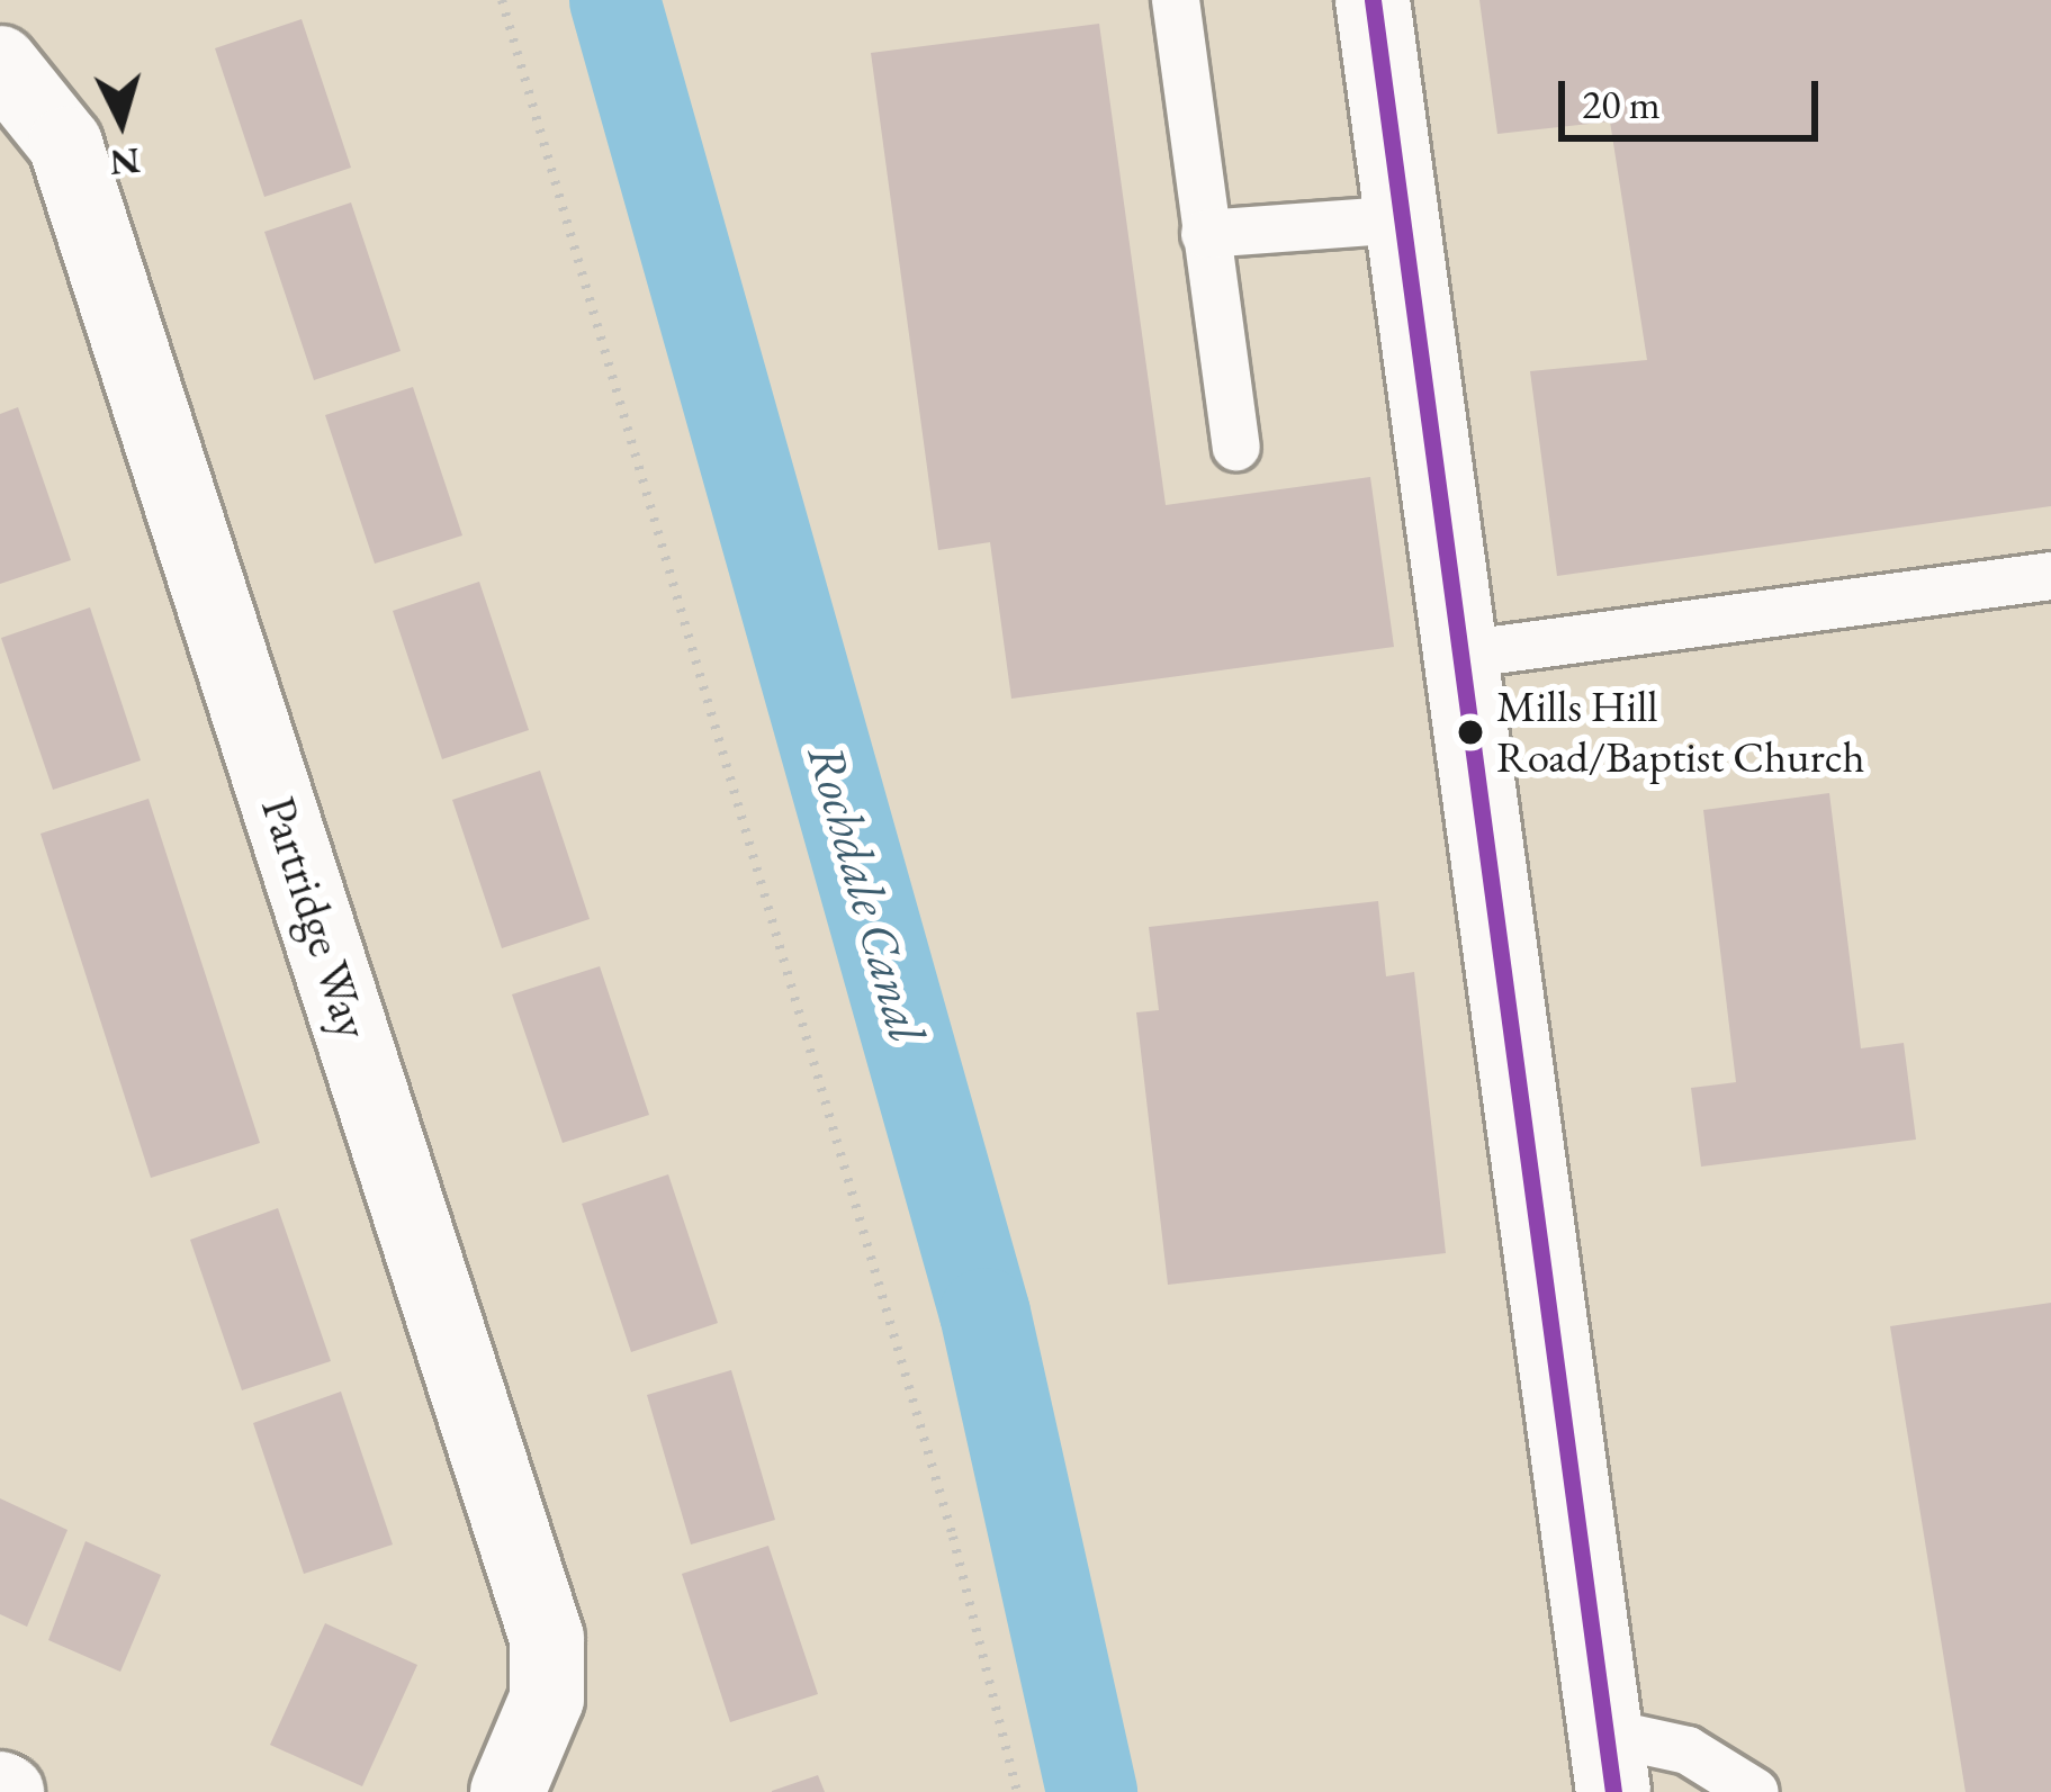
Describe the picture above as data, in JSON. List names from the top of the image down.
{
  "streets": {
    "street": ["Partridge Way"]
  },
  "water": ["Rochdale Canal"],
  "places": ["Mills Hill Road/Baptist Church"],
  "scale_bar": "20 m",
  "north": "bottom"
}
